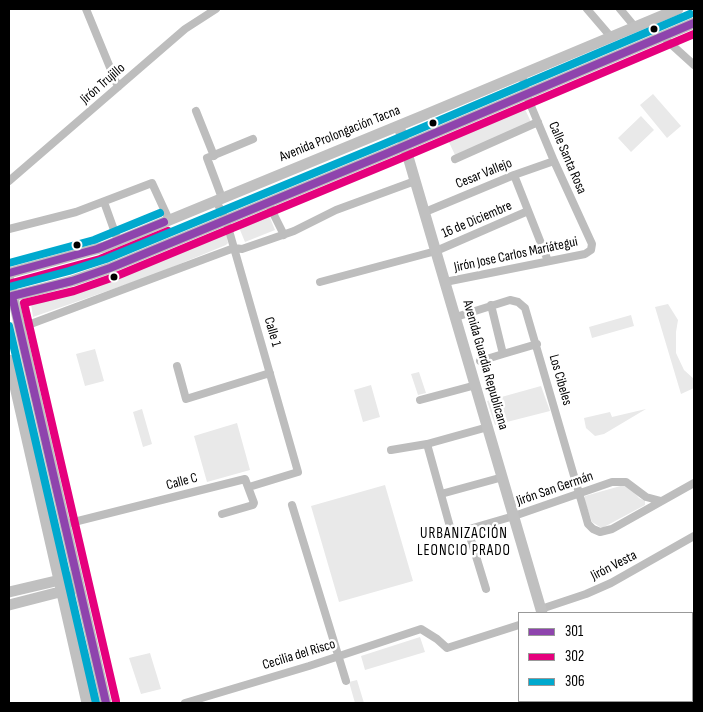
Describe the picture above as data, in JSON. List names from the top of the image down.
{
  "streets": {
    "main road": ["Avenida Prolongación Tacna", "Avenida Guardia Republicana"],
    "street": [
      "Jirón Trujillo",
      "Calle Santa Rosa",
      "Cesar Vallejo",
      "16 de Diciembre",
      "Jirón Jose Carlos Mariátegui",
      "Calle 1",
      "Los Cibeles",
      "Calle C",
      "Jirón San Germán",
      "Jirón Vesta",
      "Cecilia del Risco"
    ]
  },
  "crossings": [
    ["Avenida Prolongación Tacna", "Calle Santa Rosa"],
    ["Avenida Prolongación Tacna", "Calle 1"],
    ["Avenida Prolongación Tacna", "Avenida Guardia Republicana"],
    ["Calle Santa Rosa", "Cesar Vallejo"],
    ["Calle Santa Rosa", "Jirón Jose Carlos Mariátegui"],
    ["Cesar Vallejo", "Avenida Guardia Republicana"],
    ["16 de Diciembre", "Avenida Guardia Republicana"],
    ["Jirón Jose Carlos Mariátegui", "Avenida Guardia Republicana"],
    ["Calle 1", "Calle C"],
    ["Avenida Guardia Republicana", "Los Cibeles"],
    ["Avenida Guardia Republicana", "Jirón San Germán"],
    ["Avenida Guardia Republicana", "Jirón Vesta"],
    ["Los Cibeles", "Jirón San Germán"]
  ],
  "districts": ["URBANIZACIÓN LEONCIO PRADO"],
  "lines": ["transit line 306", "transit line 301", "transit line 302"],
  "legend": ["301", "302", "306"]
}
